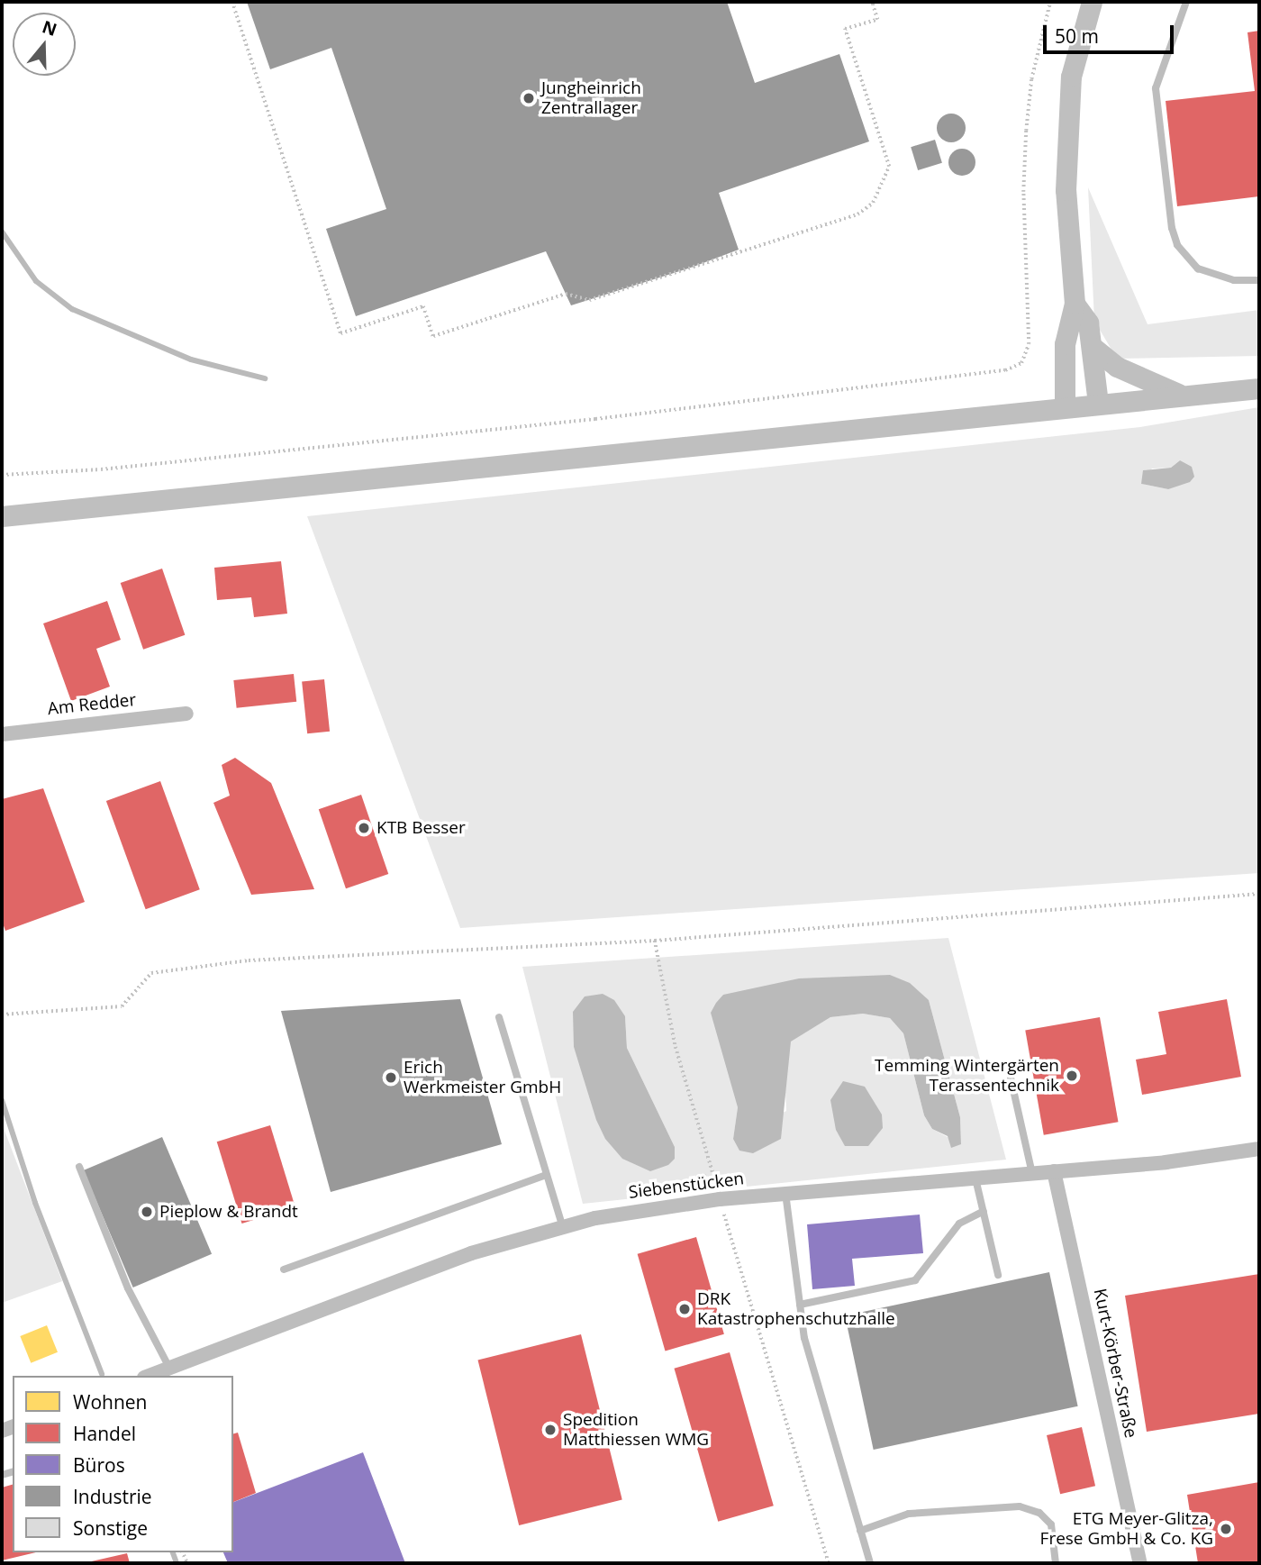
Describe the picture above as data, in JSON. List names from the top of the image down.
{
  "streets": {
    "street": ["Am Redder", "Siebenstücken", "Kurt-Körber-Straße"]
  },
  "crossings": [
    ["Siebenstücken", "Kurt-Körber-Straße"]
  ],
  "places": [
    "Jungheinrich Zentrallager",
    "KTB Besser",
    "Temming Wintergärten Terassentechnik",
    "Erich Werkmeister GmbH",
    "Pieplow & Brandt",
    "DRK Katastrophenschutzhalle",
    "Spedition Matthiessen WMG",
    "ETG Meyer-Glitza, Frese GmbH & Co. KG"
  ],
  "legend": [
    "Wohnen",
    "Handel",
    "Büros",
    "Industrie",
    "Sonstige"
  ],
  "scale_bar": "50 m",
  "north": "top"
}
